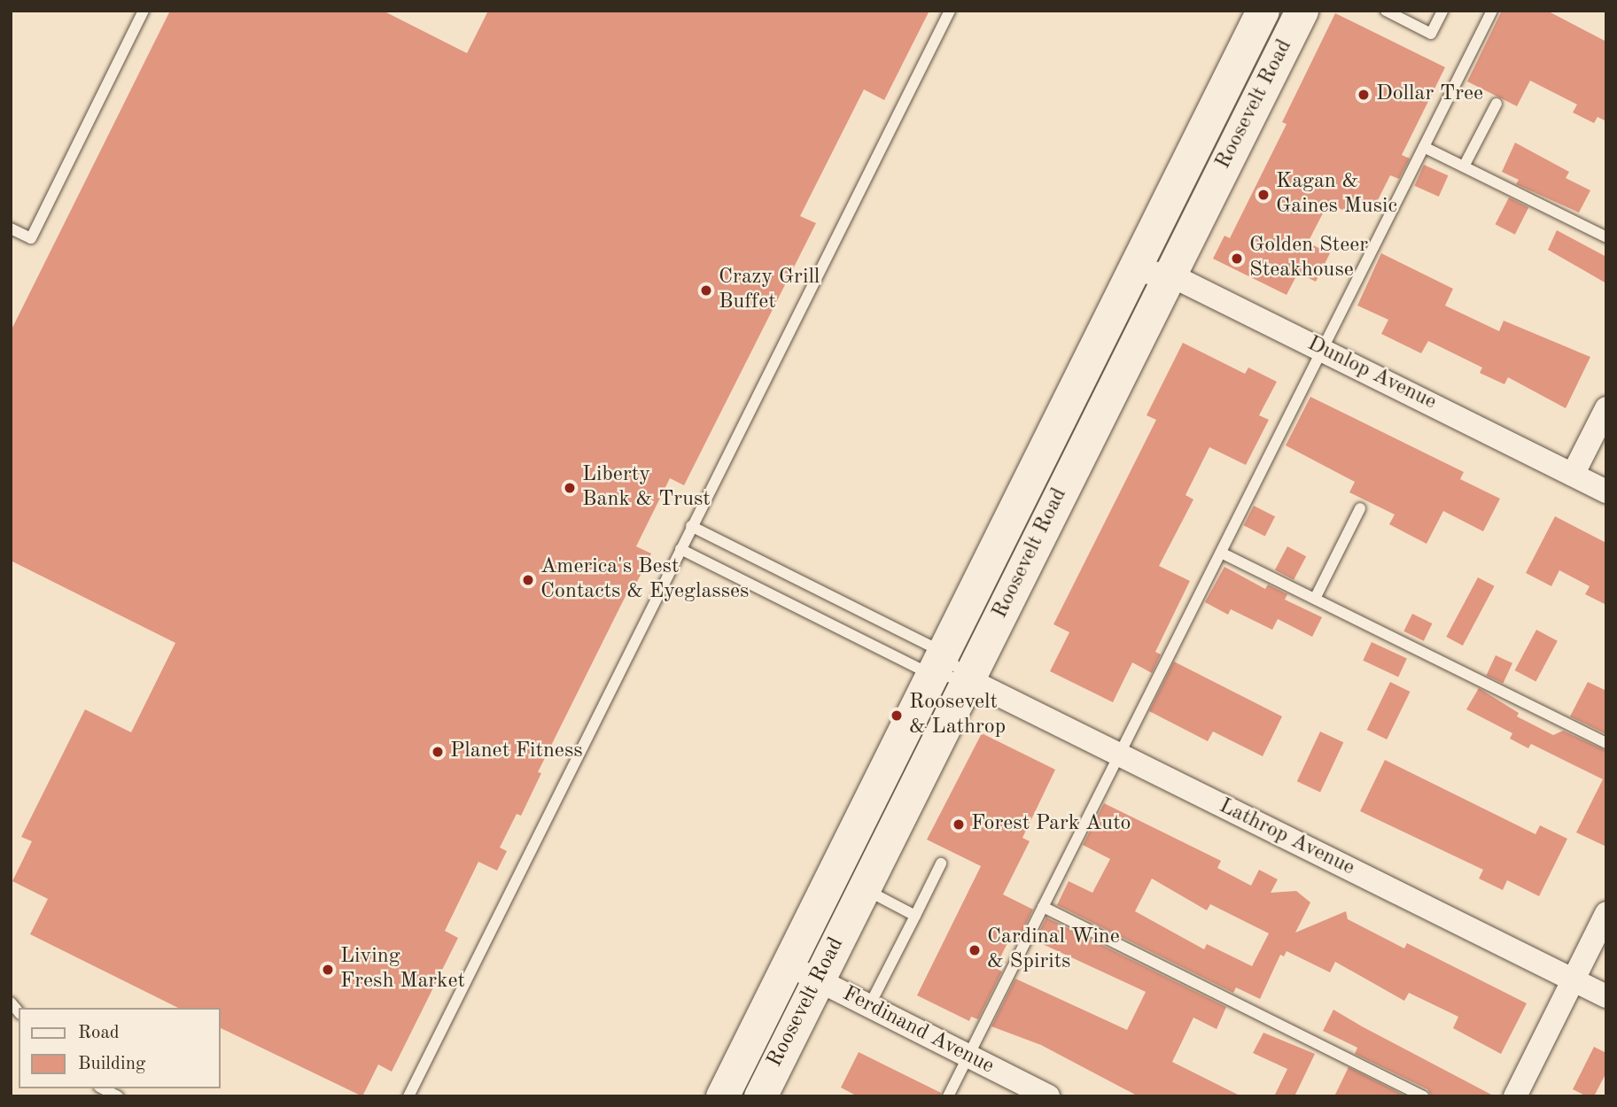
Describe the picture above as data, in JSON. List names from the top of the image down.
{
  "streets": {
    "main road": ["Roosevelt Road"],
    "street": ["Dunlop Avenue", "Lathrop Avenue", "Ferdinand Avenue"]
  },
  "crossings": [
    ["Roosevelt Road", "Dunlop Avenue"],
    ["Roosevelt Road", "Lathrop Avenue"],
    ["Roosevelt Road", "Ferdinand Avenue"]
  ],
  "places": [
    "Dollar Tree",
    "Kagan & Gaines Music",
    "Golden Steer Steakhouse",
    "Crazy Grill Buffet",
    "Liberty Bank & Trust",
    "America's Best Contacts & Eyeglasses",
    "Roosevelt & Lathrop",
    "Planet Fitness",
    "Forest Park Auto",
    "Cardinal Wine & Spirits",
    "Living Fresh Market"
  ],
  "legend": ["Road", "Building"]
}
